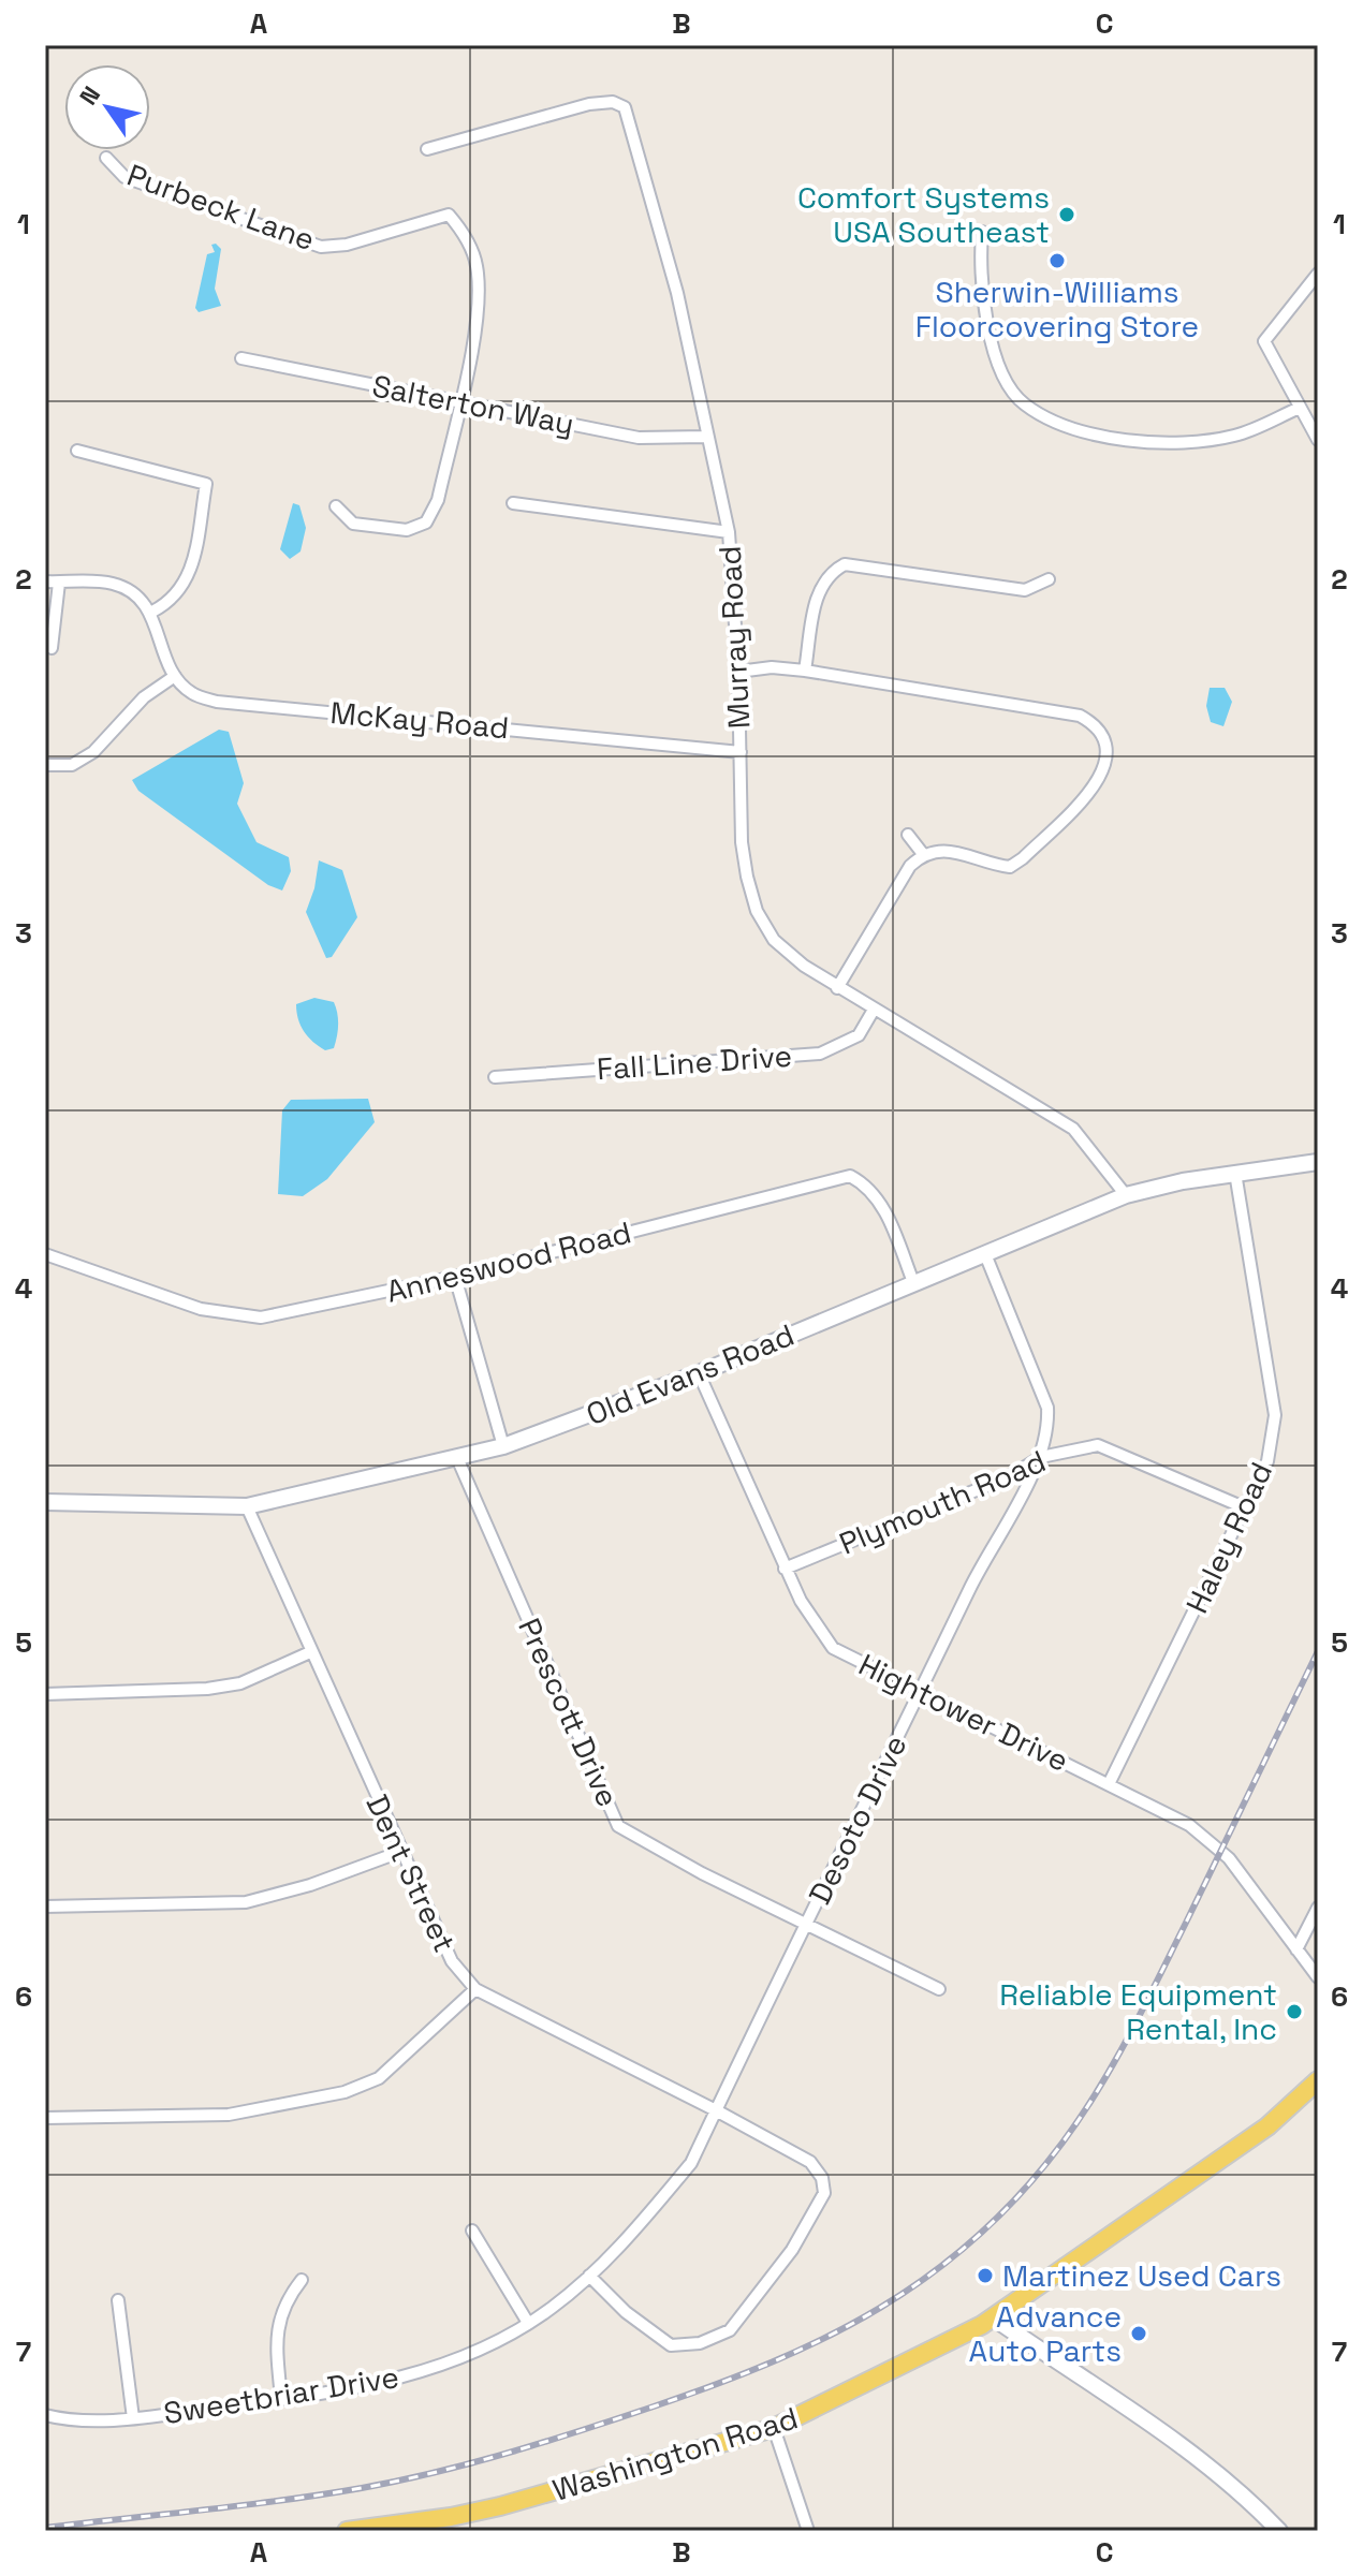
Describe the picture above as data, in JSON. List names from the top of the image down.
{
  "streets": {
    "main road": ["Washington Road"],
    "street": [
      "Purbeck Lane",
      "Salterton Way",
      "Murray Road",
      "McKay Road",
      "Fall Line Drive",
      "Anneswood Road",
      "Old Evans Road",
      "Plymouth Road",
      "Haley Road",
      "Prescott Drive",
      "Hightower Drive",
      "Desoto Drive",
      "Dent Street",
      "Sweetbriar Drive"
    ]
  },
  "crossings": [
    ["Purbeck Lane", "Salterton Way"],
    ["Salterton Way", "Murray Road"],
    ["Murray Road", "McKay Road"],
    ["Murray Road", "Fall Line Drive"],
    ["Murray Road", "Old Evans Road"],
    ["Anneswood Road", "Old Evans Road"],
    ["Old Evans Road", "Haley Road"],
    ["Old Evans Road", "Prescott Drive"],
    ["Old Evans Road", "Hightower Drive"],
    ["Old Evans Road", "Desoto Drive"],
    ["Old Evans Road", "Dent Street"],
    ["Plymouth Road", "Haley Road"],
    ["Plymouth Road", "Hightower Drive"],
    ["Plymouth Road", "Desoto Drive"],
    ["Haley Road", "Hightower Drive"],
    ["Prescott Drive", "Desoto Drive"],
    ["Hightower Drive", "Desoto Drive"],
    ["Desoto Drive", "Dent Street"],
    ["Desoto Drive", "Sweetbriar Drive"],
    ["Dent Street", "Sweetbriar Drive"]
  ],
  "places": [
    "Comfort Systems USA Southeast",
    "Sherwin-Williams Floorcovering Store",
    "Reliable Equipment Rental, Inc",
    "Martinez Used Cars",
    "Advance Auto Parts"
  ],
  "north": "top left",
  "grid": {
    "columns": ["A", "B", "C"],
    "rows": [
      "1",
      "2",
      "3",
      "4",
      "5",
      "6",
      "7"
    ]
  }
}
